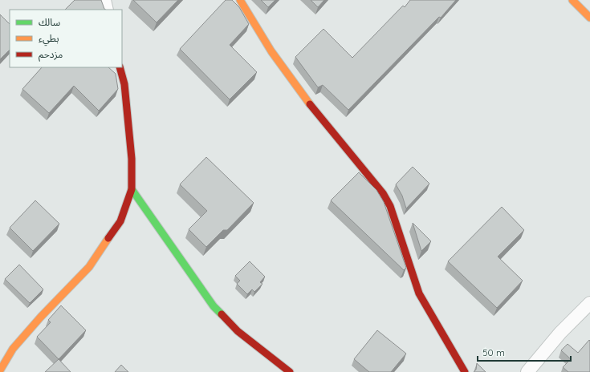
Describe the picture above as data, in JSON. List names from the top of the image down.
{
  "legend": ["سالك", "بطيء", "مزدحم"],
  "scale_bar": "50 m"
}
